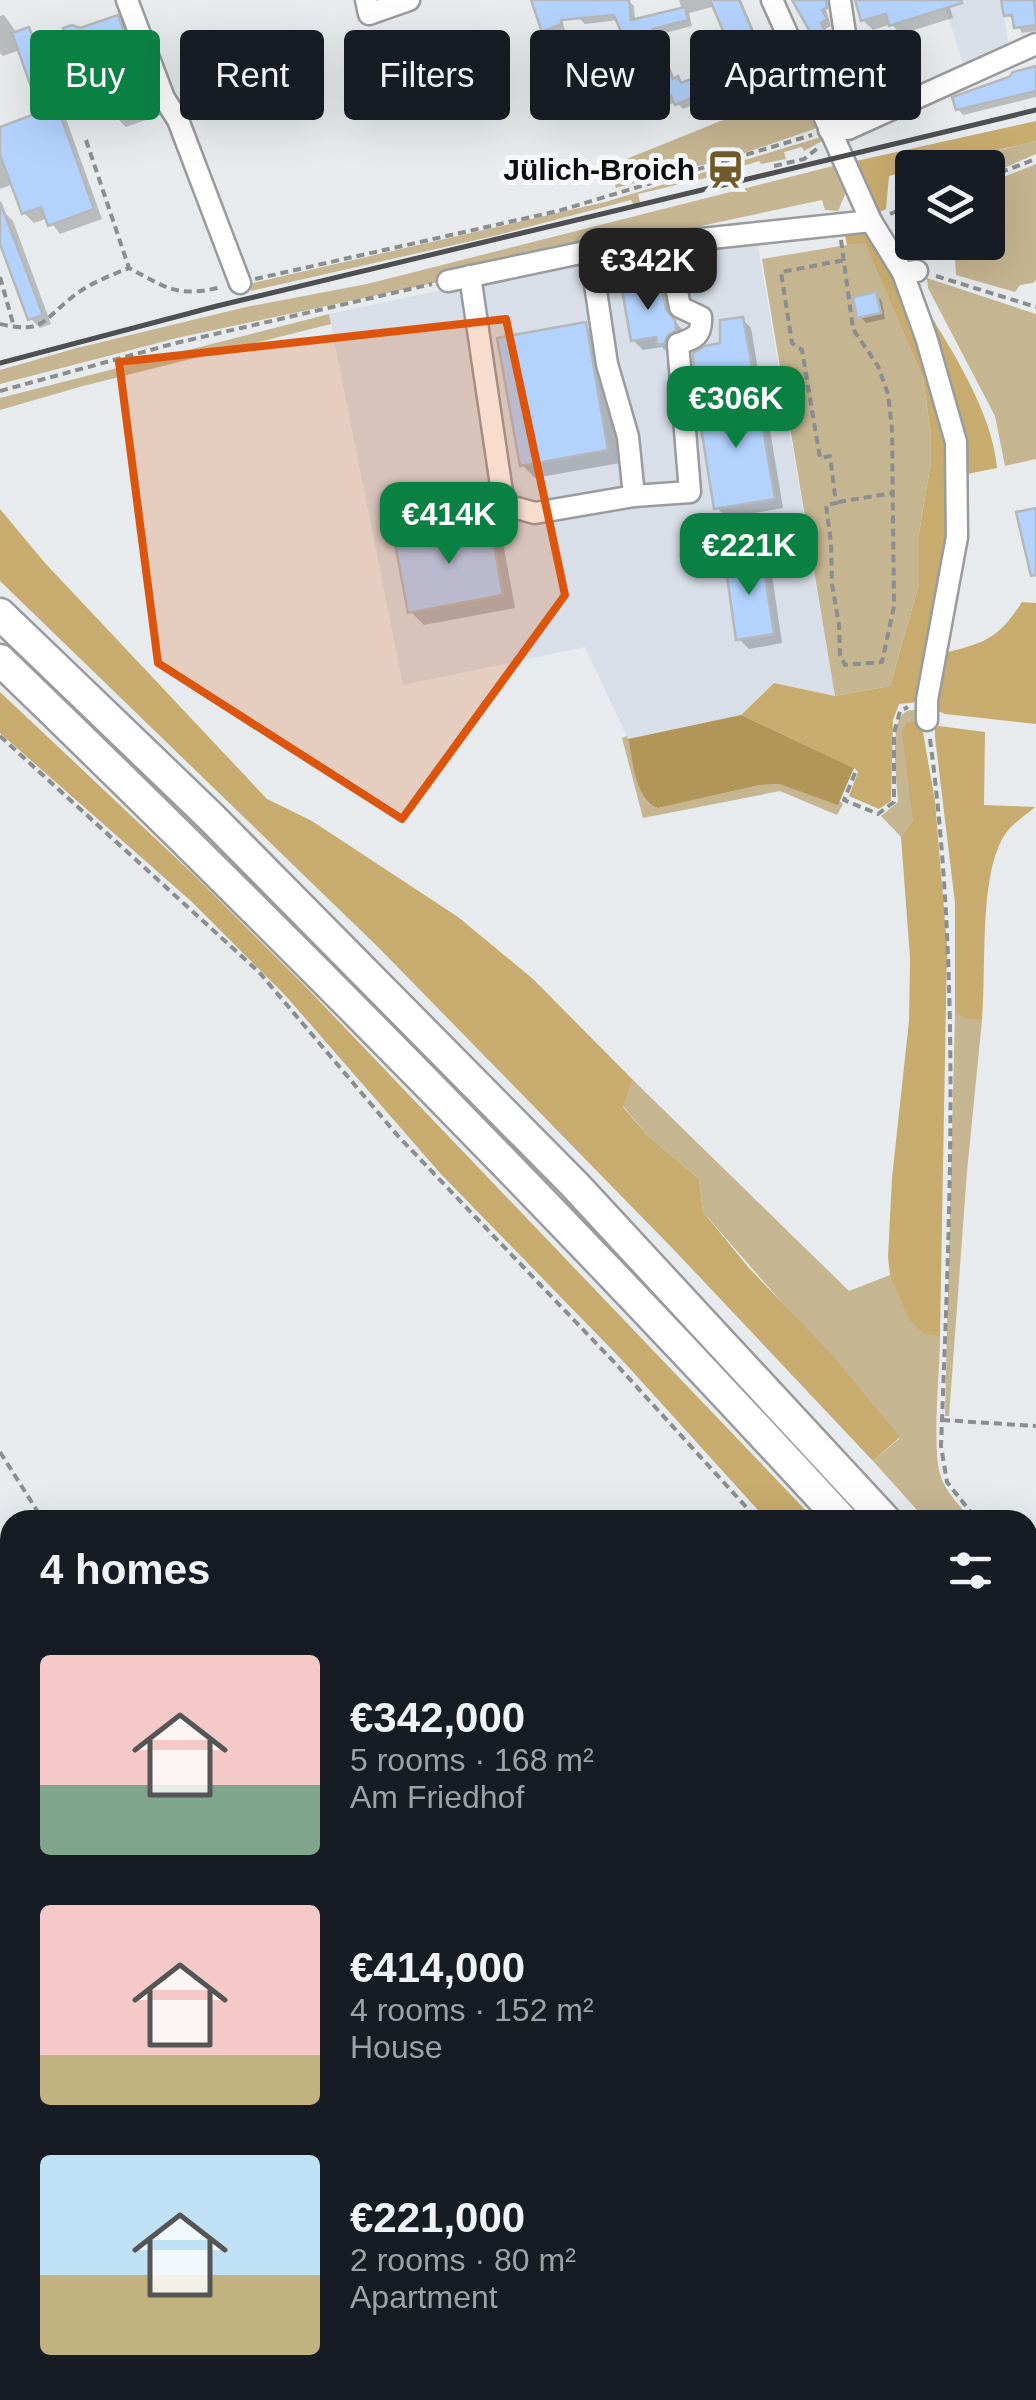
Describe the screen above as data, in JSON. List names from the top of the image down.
{
  "places": {
    "station": ["Jülich-Broich"]
  },
  "page": {
    "chip": [
      "Buy",
      "Rent",
      "Filters",
      "New",
      "Apartment"
    ],
    "price": [
      "€342K",
      "€306K",
      "€414K",
      "€221K"
    ],
    "heading": "4 homes",
    "list": [
      {
        "name": "€342,000",
        "note": "5 rooms · 168 m² · Am Friedhof"
      },
      {
        "name": "€414,000",
        "note": "4 rooms · 152 m² · House"
      },
      {
        "name": "€221,000",
        "note": "2 rooms · 80 m² · Apartment"
      }
    ]
  }
}
